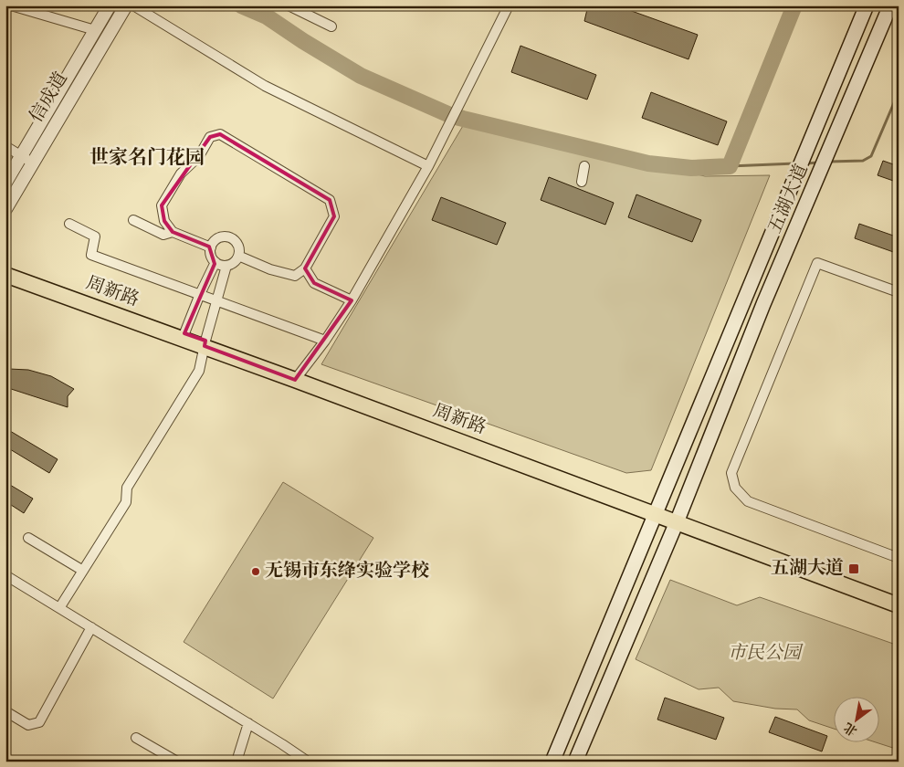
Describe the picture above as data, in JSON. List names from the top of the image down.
{
  "streets": {
    "main road": ["五湖大道", "周新路"],
    "street": ["信成道"]
  },
  "crossings": [
    ["五湖大道", "周新路"]
  ],
  "districts": ["世家名门花园"],
  "parks": ["市民公园"],
  "places": {
    "transit": ["五湖大道"],
    "other": ["无锡市东绛实验学校"]
  },
  "north": "bottom left"
}
